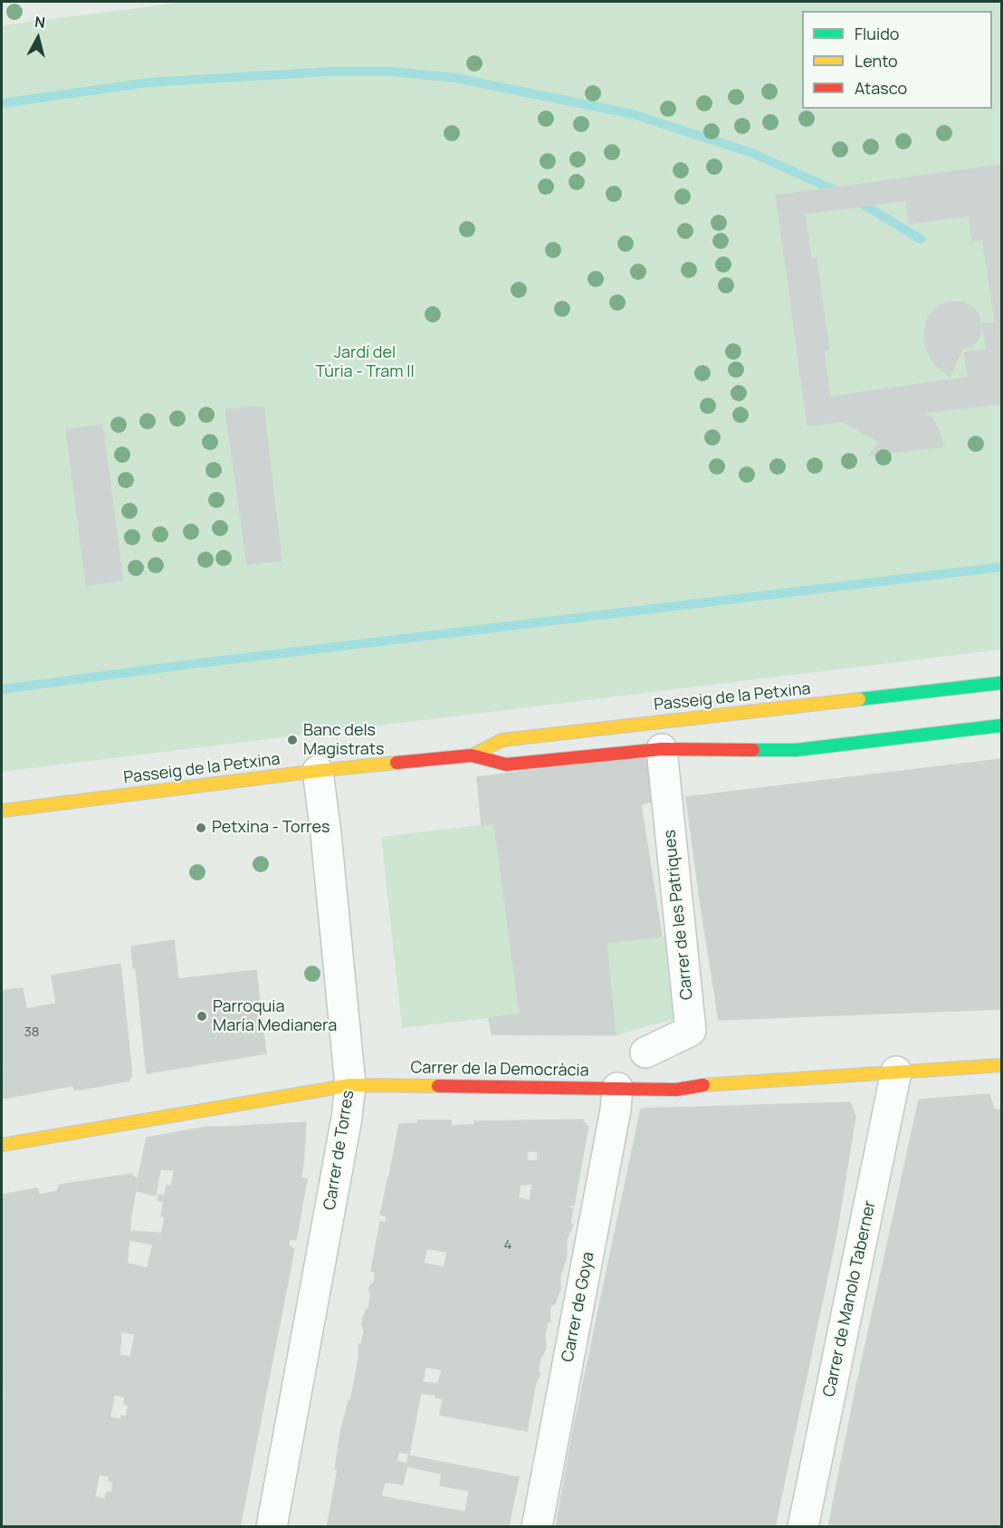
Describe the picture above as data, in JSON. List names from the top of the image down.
{
  "streets": {
    "main road": ["Passeig de la Petxina", "Carrer de la Democràcia"],
    "street": [
      "Carrer de les Patriques",
      "Carrer de Torres",
      "Carrer de Manolo Taberner",
      "Carrer de Goya"
    ]
  },
  "crossings": [
    ["Passeig de la Petxina", "Carrer de les Patriques"],
    ["Passeig de la Petxina", "Carrer de Torres"],
    ["Carrer de la Democràcia", "Carrer de Torres"],
    ["Carrer de la Democràcia", "Carrer de Manolo Taberner"],
    ["Carrer de la Democràcia", "Carrer de Goya"]
  ],
  "parks": ["Jardí del Túria - Tram II"],
  "places": ["Banc dels Magistrats", "Petxina - Torres", "Parroquia María Medianera"],
  "house_numbers": ["38", "4"],
  "legend": ["Fluido", "Lento", "Atasco"],
  "north": "top"
}
